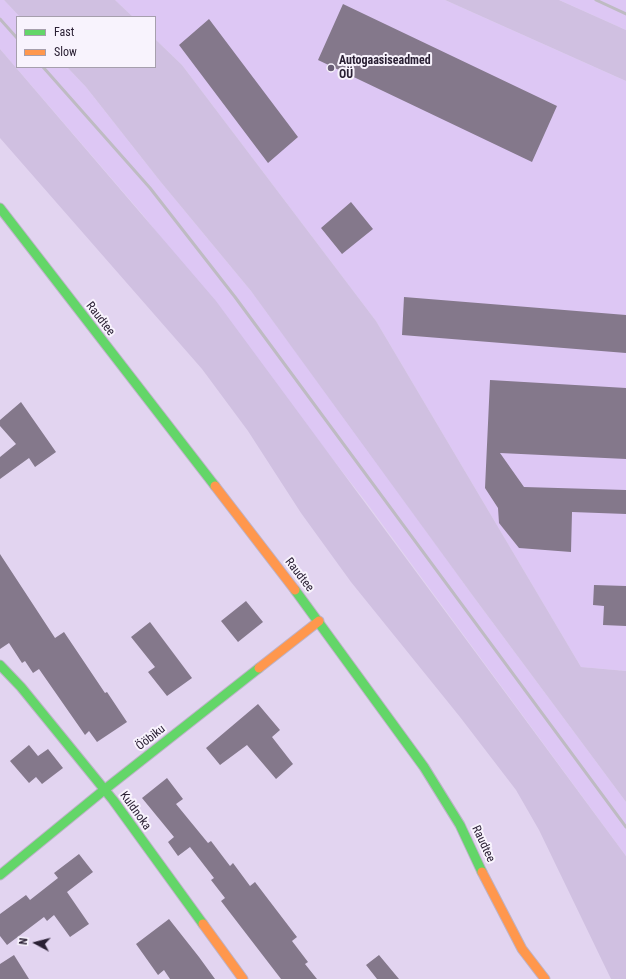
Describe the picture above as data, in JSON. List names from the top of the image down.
{
  "streets": {
    "street": ["Raudtee", "Ööbiku", "Kuldnoka"]
  },
  "crossings": [
    ["Raudtee", "Ööbiku"],
    ["Ööbiku", "Kuldnoka"]
  ],
  "places": ["Autogaasiseadmed OÜ"],
  "legend": ["Fast", "Slow"],
  "north": "left"
}
